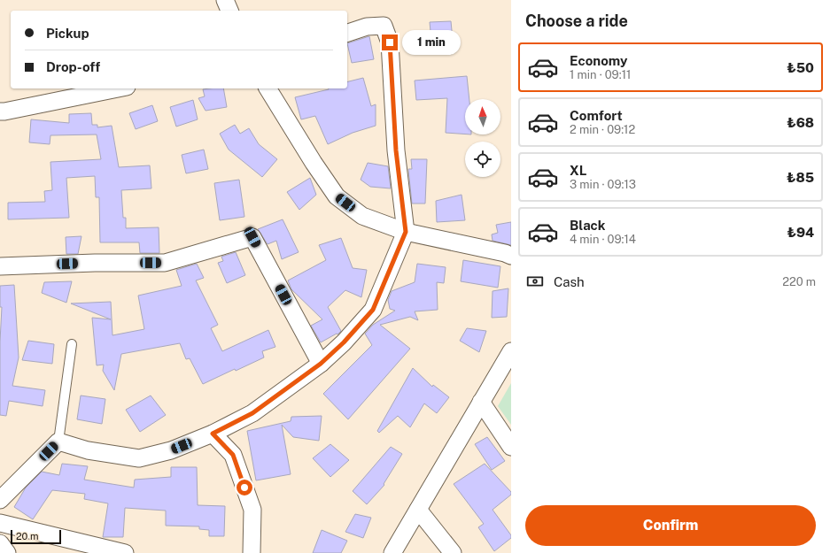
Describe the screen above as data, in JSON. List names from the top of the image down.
{
  "scale_bar": "20 m",
  "north": "top",
  "page": {
    "heading": "Choose a ride",
    "banner": ["Pickup", "Drop-off"],
    "bubble": "1 min",
    "list": [
      {
        "name": "Economy",
        "note": "1 min · 09:11",
        "value": "₺50"
      },
      {
        "name": "Comfort",
        "note": "2 min · 09:12",
        "value": "₺68"
      },
      {
        "name": "XL",
        "note": "3 min · 09:13",
        "value": "₺85"
      },
      {
        "name": "Black",
        "note": "4 min · 09:14",
        "value": "₺94"
      }
    ],
    "pay": ["Cash", "220 m"],
    "buttons": "Confirm",
    "scale": "20 m"
  }
}
